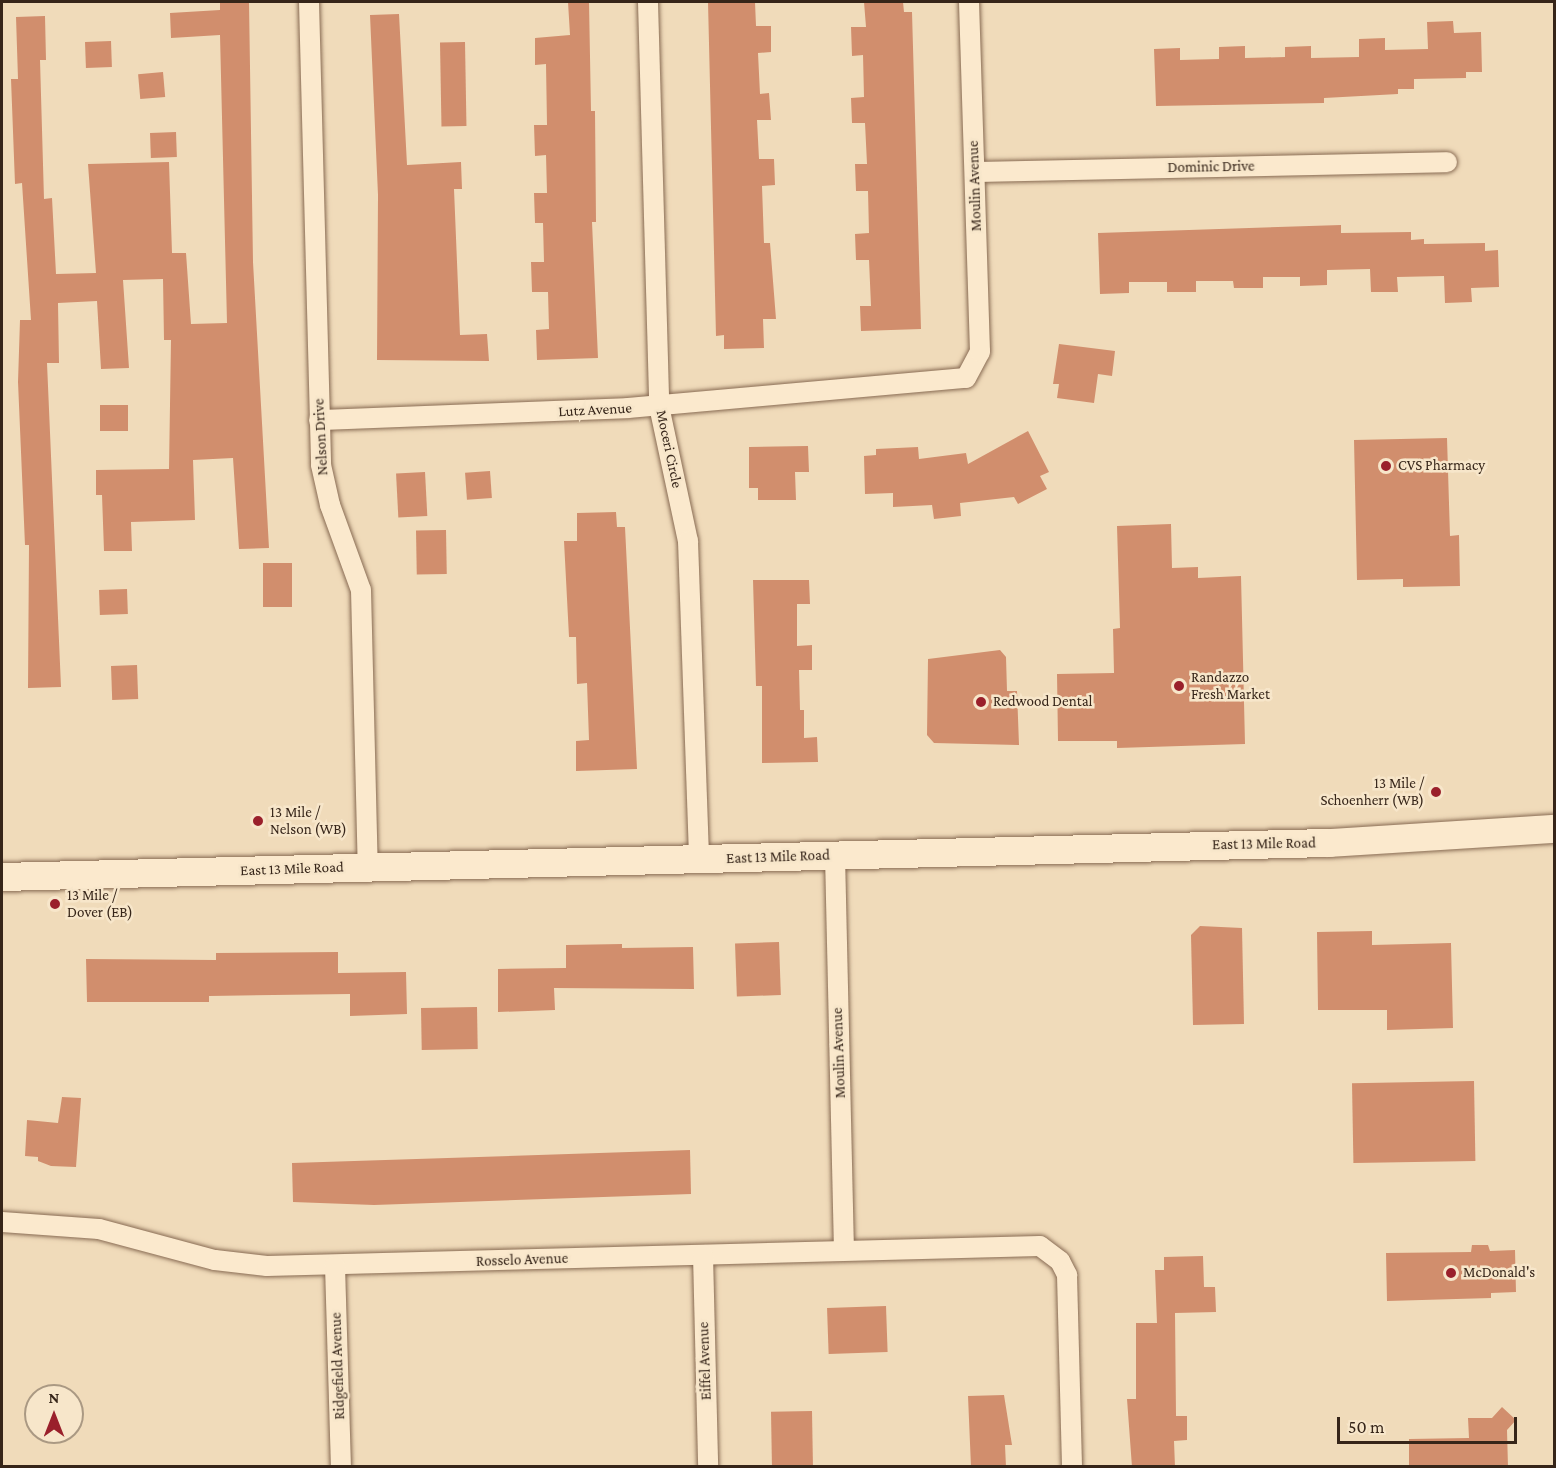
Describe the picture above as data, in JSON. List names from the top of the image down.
{
  "streets": {
    "main road": ["East 13 Mile Road"],
    "street": [
      "Dominic Drive",
      "Moulin Avenue",
      "Lutz Avenue",
      "Nelson Drive",
      "Moceri Circle",
      "Rosselo Avenue",
      "Eiffel Avenue",
      "Ridgefield Avenue"
    ]
  },
  "crossings": [
    ["Dominic Drive", "Moulin Avenue"],
    ["Moulin Avenue", "Lutz Avenue"],
    ["Moulin Avenue", "East 13 Mile Road"],
    ["Moulin Avenue", "Rosselo Avenue"],
    ["Lutz Avenue", "Nelson Drive"],
    ["Lutz Avenue", "Moceri Circle"],
    ["Nelson Drive", "East 13 Mile Road"],
    ["Moceri Circle", "East 13 Mile Road"],
    ["Rosselo Avenue", "Eiffel Avenue"],
    ["Rosselo Avenue", "Ridgefield Avenue"]
  ],
  "places": [
    "CVS Pharmacy",
    "Randazzo Fresh Market",
    "Redwood Dental",
    "13 Mile / Schoenherr (WB)",
    "13 Mile / Nelson (WB)",
    "13 Mile / Dover (EB)",
    "McDonald's"
  ],
  "scale_bar": "50 m",
  "north": "top"
}
